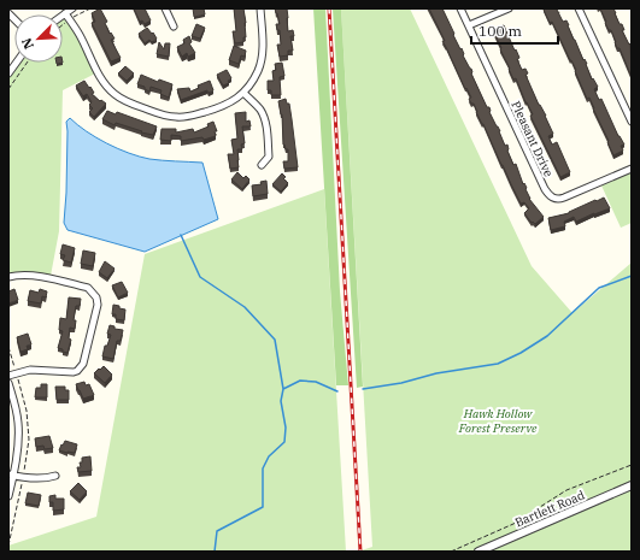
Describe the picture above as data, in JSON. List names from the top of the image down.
{
  "streets": {
    "street": ["Pleasant Drive", "Bartlett Road"]
  },
  "parks": ["Hawk Hollow Forest Preserve"],
  "scale_bar": "100 m",
  "north": "bottom left"
}
